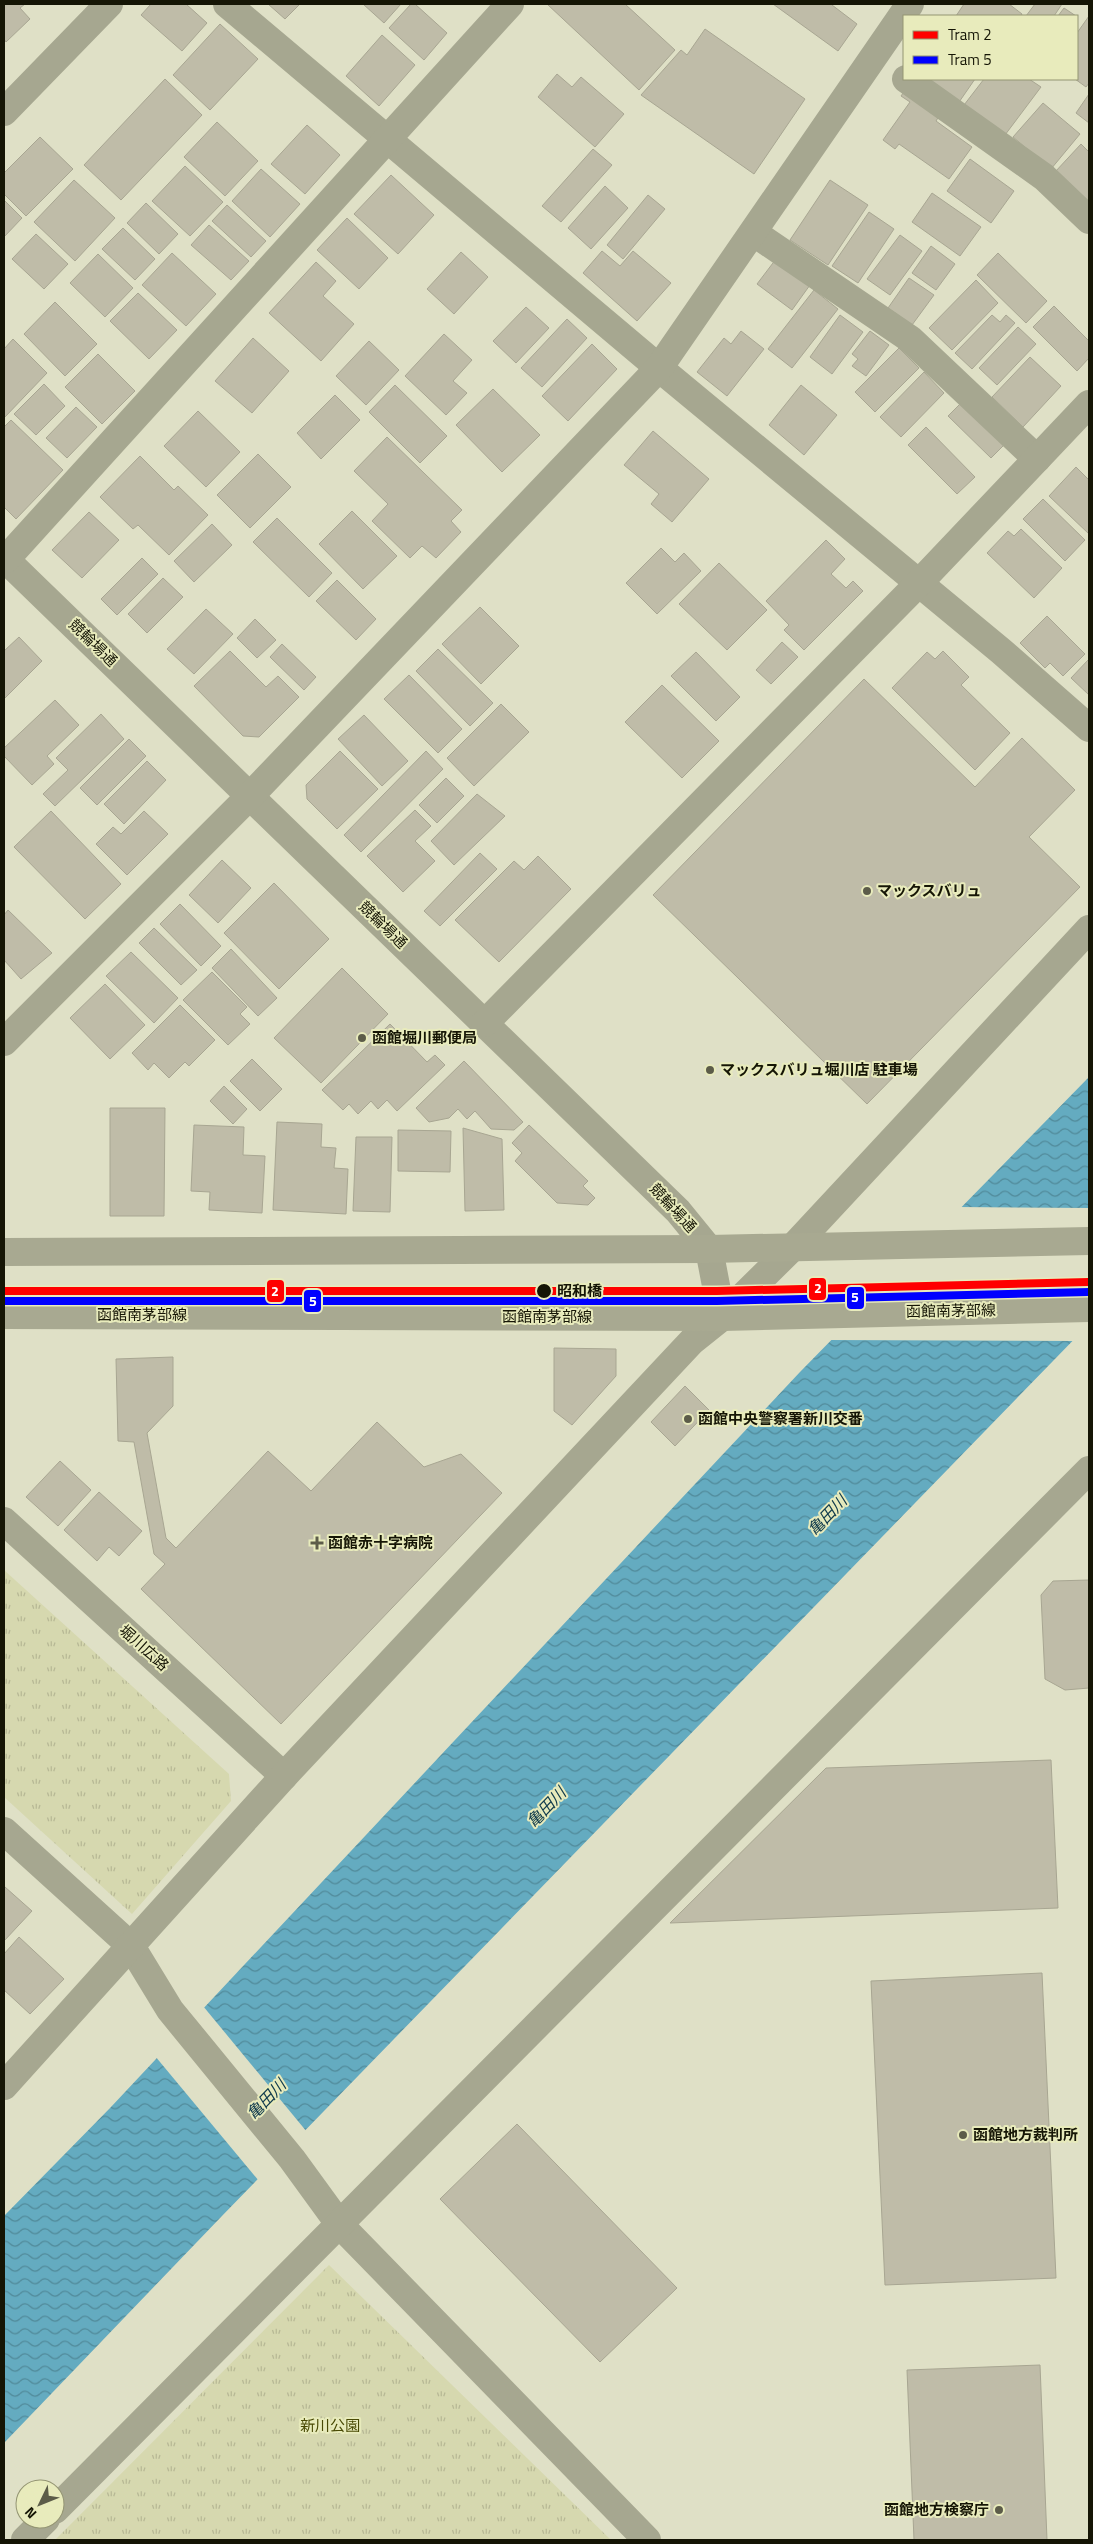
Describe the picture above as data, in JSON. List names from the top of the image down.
{
  "streets": {
    "main road": ["函館南茅部線"],
    "street": ["競輪場通", "堀川広路"]
  },
  "crossings": [
    ["競輪場通", "函館南茅部線"]
  ],
  "water": ["亀田川"],
  "parks": ["新川公園"],
  "places": {
    "other": [
      "マックスバリュ",
      "函館堀川郵便局",
      "マックスバリュ堀川店 駐車場",
      "昭和橋",
      "函館中央警察署新川交番",
      "函館地方裁判所",
      "函館地方検察庁"
    ],
    "health": ["函館赤十字病院"]
  },
  "lines": ["tram line 2", "tram line 5"],
  "legend": ["Tram 2", "Tram 5"],
  "north": "bottom left"
}
